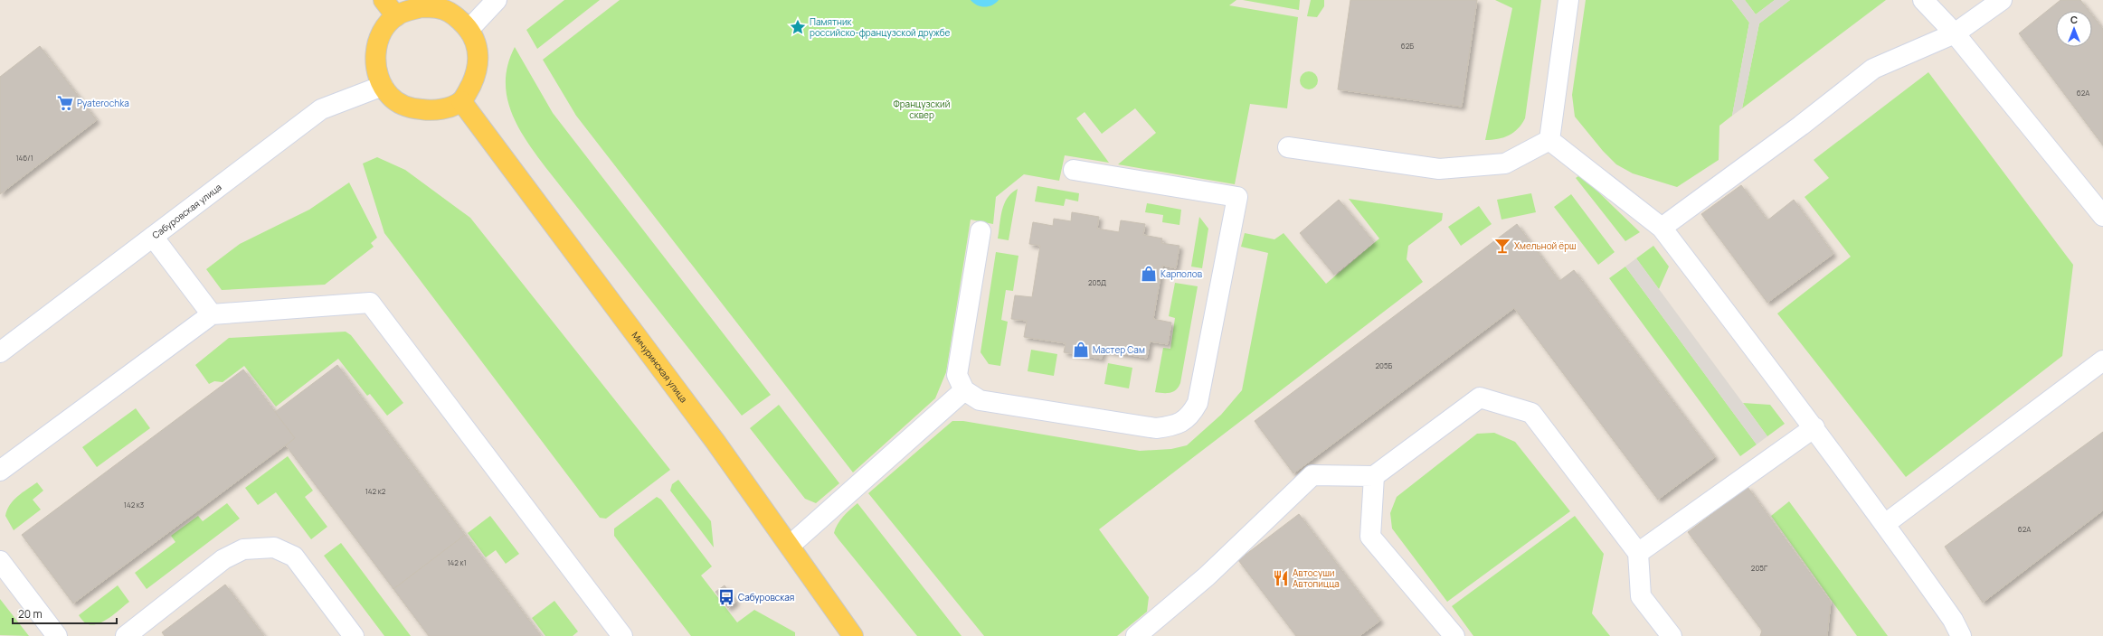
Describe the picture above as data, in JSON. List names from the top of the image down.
{
  "streets": {
    "main road": ["Мичуринская улица"],
    "street": ["Сабуровская улица"]
  },
  "crossings": [
    ["Сабуровская улица", "Мичуринская улица"]
  ],
  "parks": ["Французский сквер"],
  "places": {
    "place": ["Памятник российско-французской дружбе"],
    "supermarket": ["Pyaterochka"],
    "bar": ["Хмельной ёрш"],
    "shop": ["Карполов", "Мастер Сам"],
    "restaurant": ["Автосуши Автопицца"],
    "bus stop": ["Сабуровская"]
  },
  "house_numbers": [
    "62Б",
    "62А",
    "146/1",
    "205Д",
    "205Б",
    "142 к2",
    "142 к3",
    "62А",
    "142 к1",
    "205Г"
  ],
  "scale_bar": "20 m",
  "north": "top"
}
